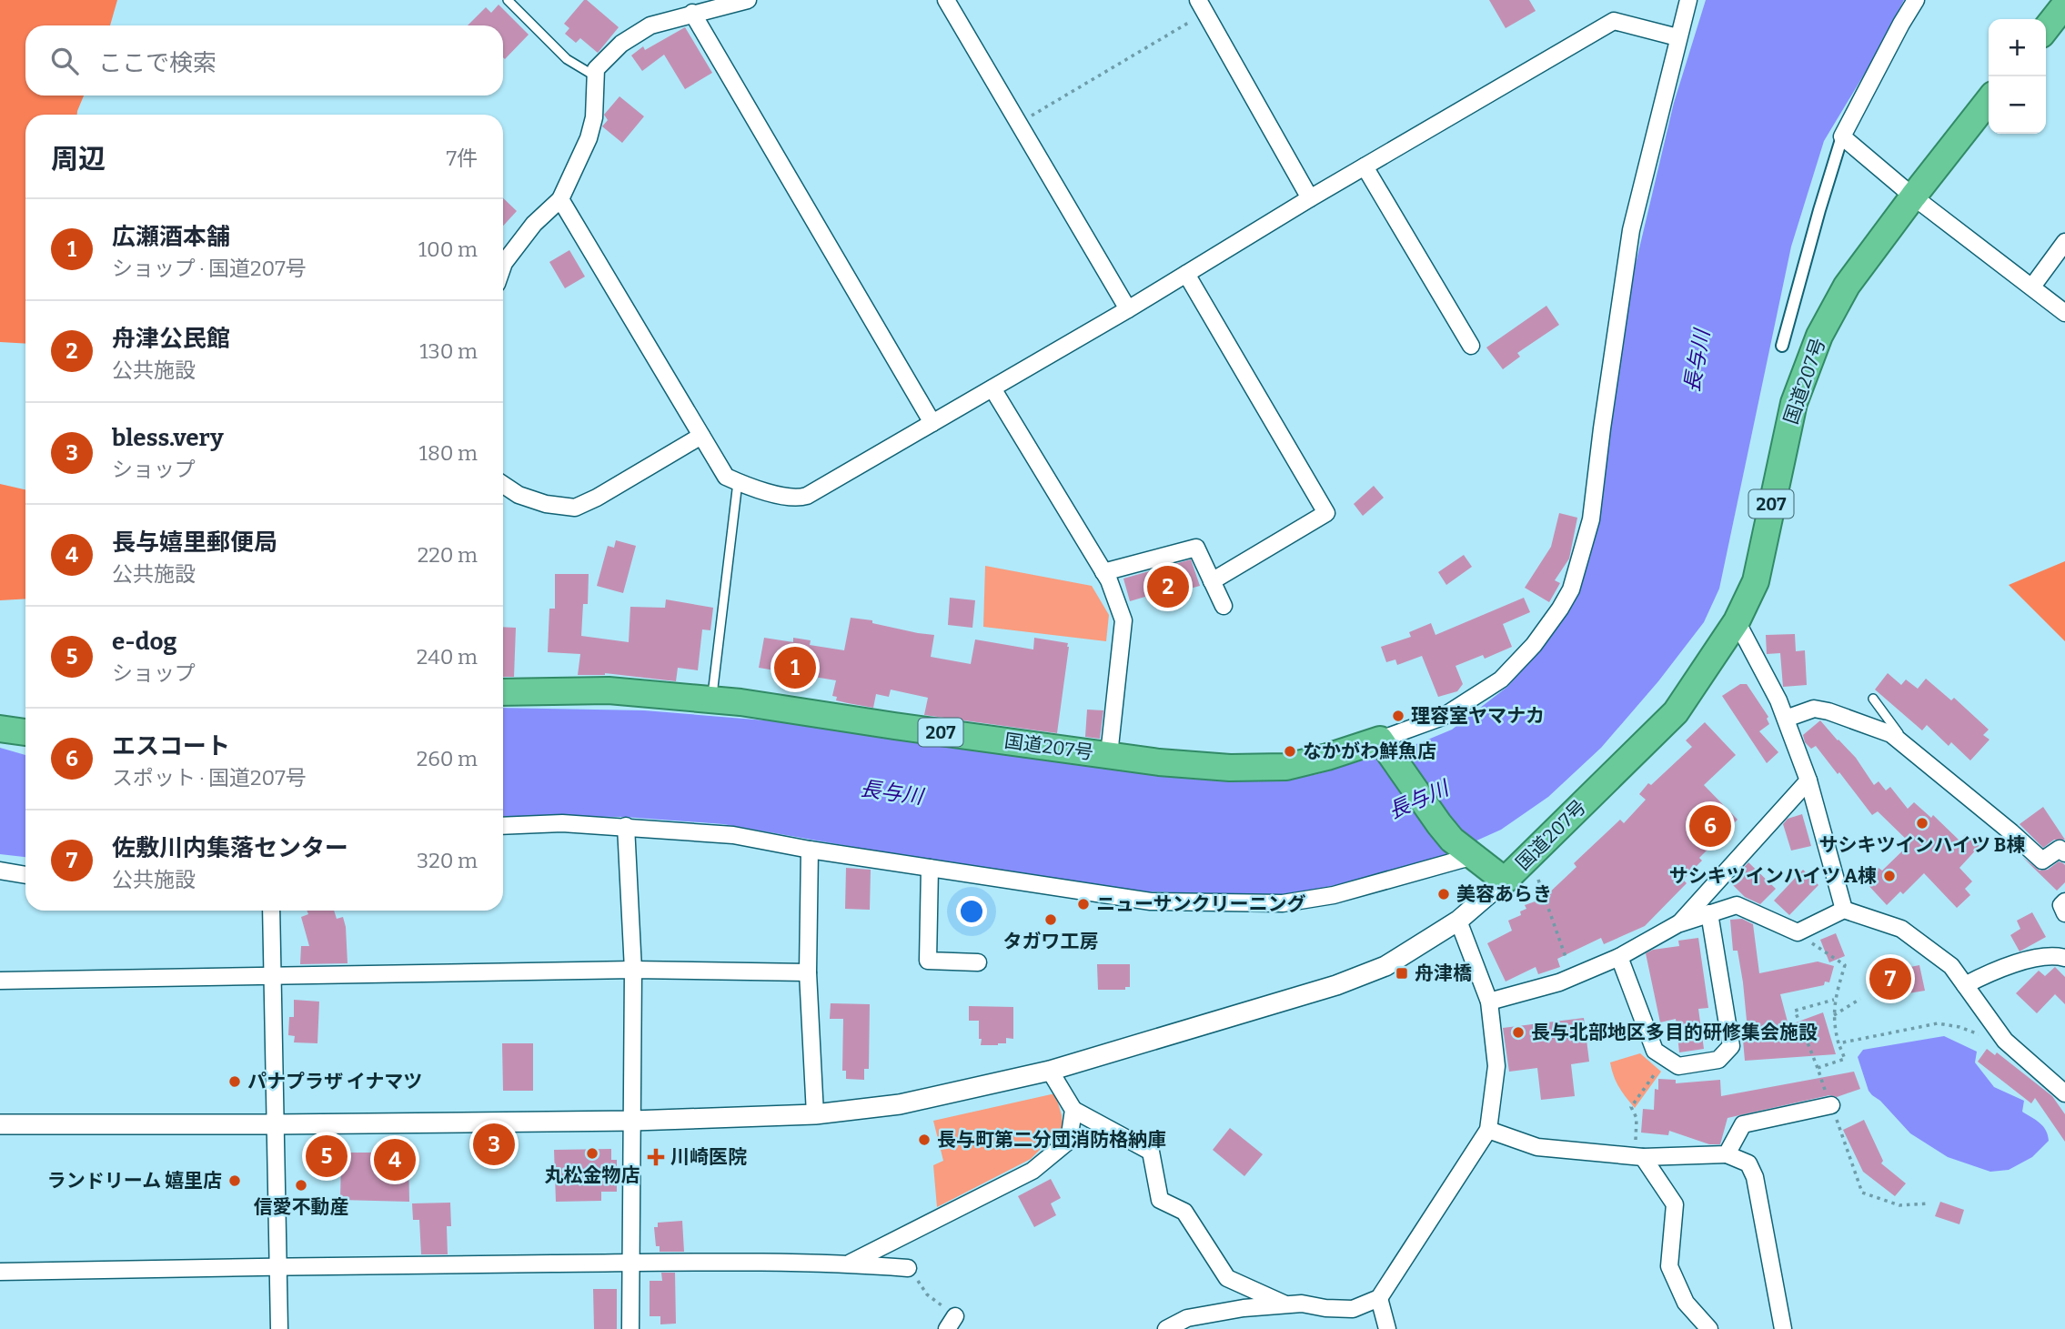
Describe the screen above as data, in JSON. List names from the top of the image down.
{
  "streets": {
    "highway": ["国道207号", "207"]
  },
  "water": ["長与川"],
  "places": {
    "other": [
      "理容室ヤマナカ",
      "なかがわ鮮魚店",
      "サシキツインハイツ B棟",
      "サシキツインハイツ A棟",
      "美容あらき",
      "ニューサンクリーニング",
      "タガワ工房",
      "長与北部地区多目的研修集会施設",
      "パナプラザ イナマツ",
      "長与町第二分団消防格納庫",
      "丸松金物店",
      "ランドリーム 嬉里店",
      "信愛不動産"
    ],
    "transit": ["舟津橋"],
    "health": ["川崎医院"]
  },
  "page": {
    "map_buttons": ["+", "−"],
    "search": "ここで検索",
    "heading": ["周辺", "7件"],
    "list": [
      {
        "mark": "1",
        "name": "広瀬酒本舗",
        "note": "ショップ · 国道207号",
        "value": "100 m"
      },
      {
        "mark": "2",
        "name": "舟津公民館",
        "note": "公共施設",
        "value": "130 m"
      },
      {
        "mark": "3",
        "name": "bless.very",
        "note": "ショップ",
        "value": "180 m"
      },
      {
        "mark": "4",
        "name": "長与嬉里郵便局",
        "note": "公共施設",
        "value": "220 m"
      },
      {
        "mark": "5",
        "name": "e-dog",
        "note": "ショップ",
        "value": "240 m"
      },
      {
        "mark": "6",
        "name": "エスコート",
        "note": "スポット · 国道207号",
        "value": "260 m"
      },
      {
        "mark": "7",
        "name": "佐敷川内集落センター",
        "note": "公共施設",
        "value": "320 m"
      }
    ],
    "pins": [
      "2",
      "1",
      "6",
      "7",
      "3",
      "5",
      "4"
    ]
  }
}
